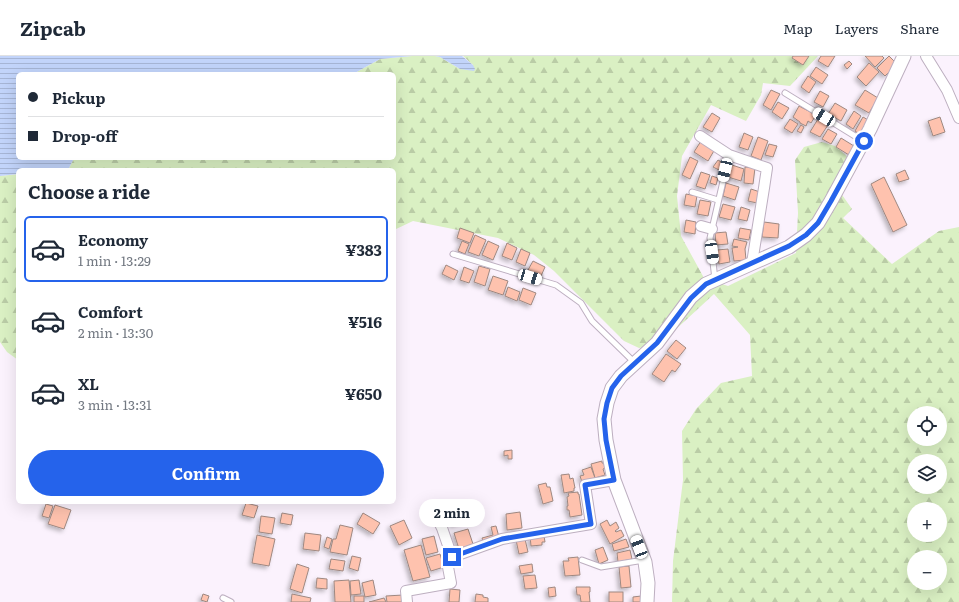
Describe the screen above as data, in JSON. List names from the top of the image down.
{
  "page": {
    "header": "Zipcab",
    "nav": ["Map", "Layers", "Share"],
    "banner": ["Pickup", "Drop-off"],
    "heading": "Choose a ride",
    "list": [
      {
        "name": "Economy",
        "note": "1 min · 13:29",
        "value": "¥383"
      },
      {
        "name": "Comfort",
        "note": "2 min · 13:30",
        "value": "¥516"
      },
      {
        "name": "XL",
        "note": "3 min · 13:31",
        "value": "¥650"
      }
    ],
    "map_buttons": ["+", "−"],
    "buttons": "Confirm",
    "bubble": "2 min"
  }
}
